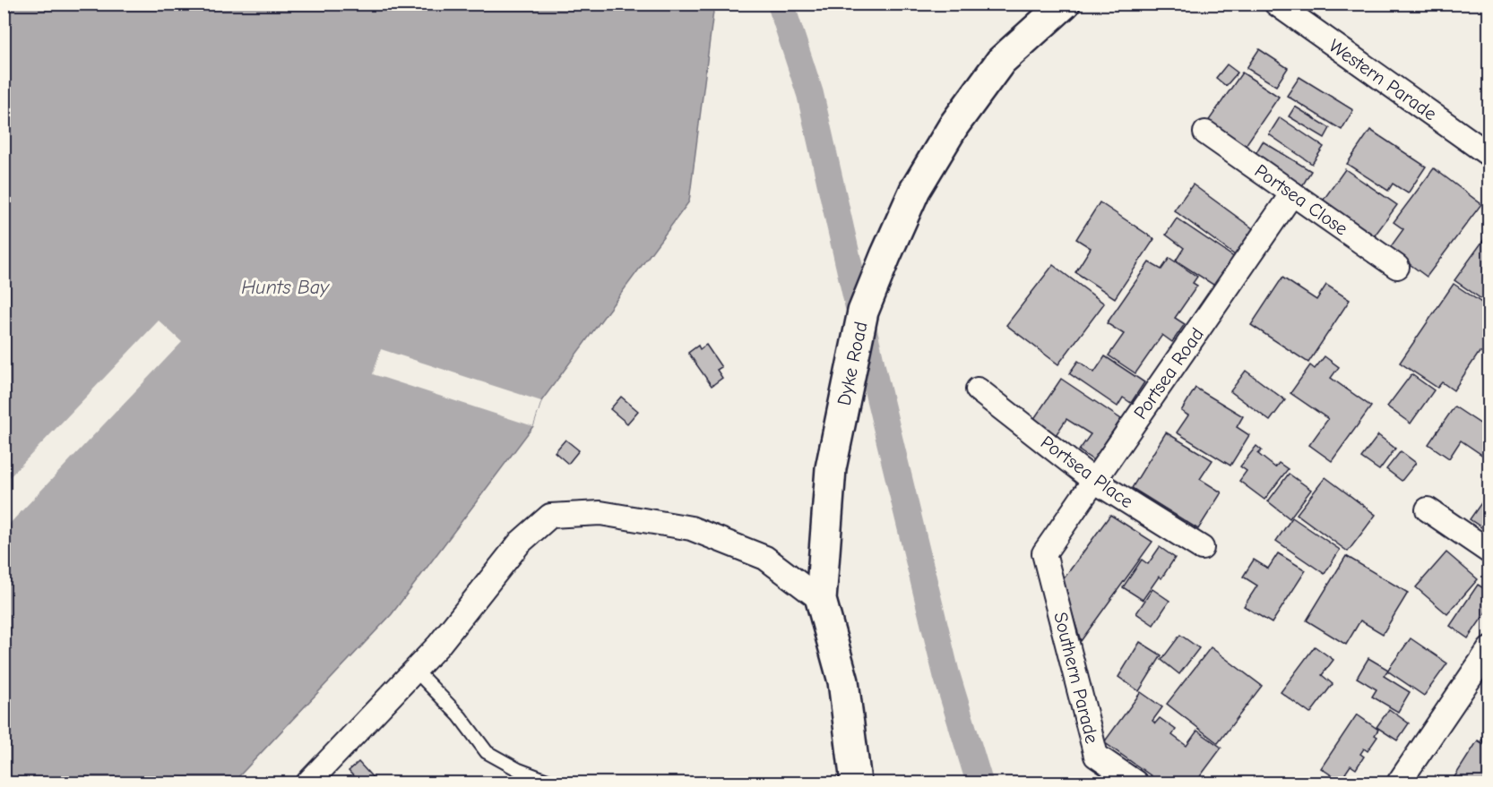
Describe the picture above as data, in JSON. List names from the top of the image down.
{
  "streets": {
    "main road": ["Dyke Road"],
    "street": [
      "Western Parade",
      "Portsea Close",
      "Portsea Road",
      "Portsea Place",
      "Southern Parade"
    ]
  },
  "crossings": [
    ["Portsea Close", "Portsea Road"],
    ["Portsea Road", "Portsea Place"],
    ["Portsea Road", "Southern Parade"]
  ],
  "water": ["Hunts Bay"]
}
